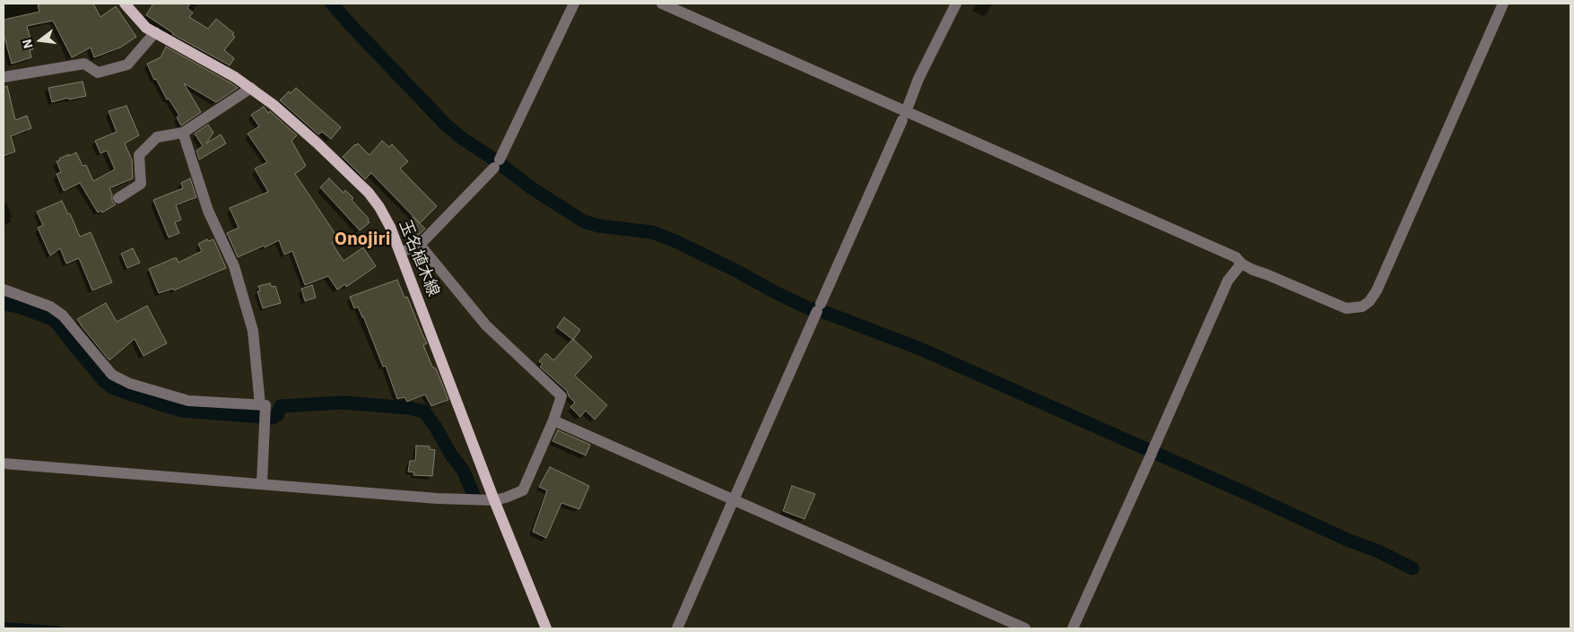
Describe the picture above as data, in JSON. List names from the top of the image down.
{
  "streets": {
    "main road": ["玉名植木線"]
  },
  "districts": ["Onojiri"],
  "north": "left"
}
